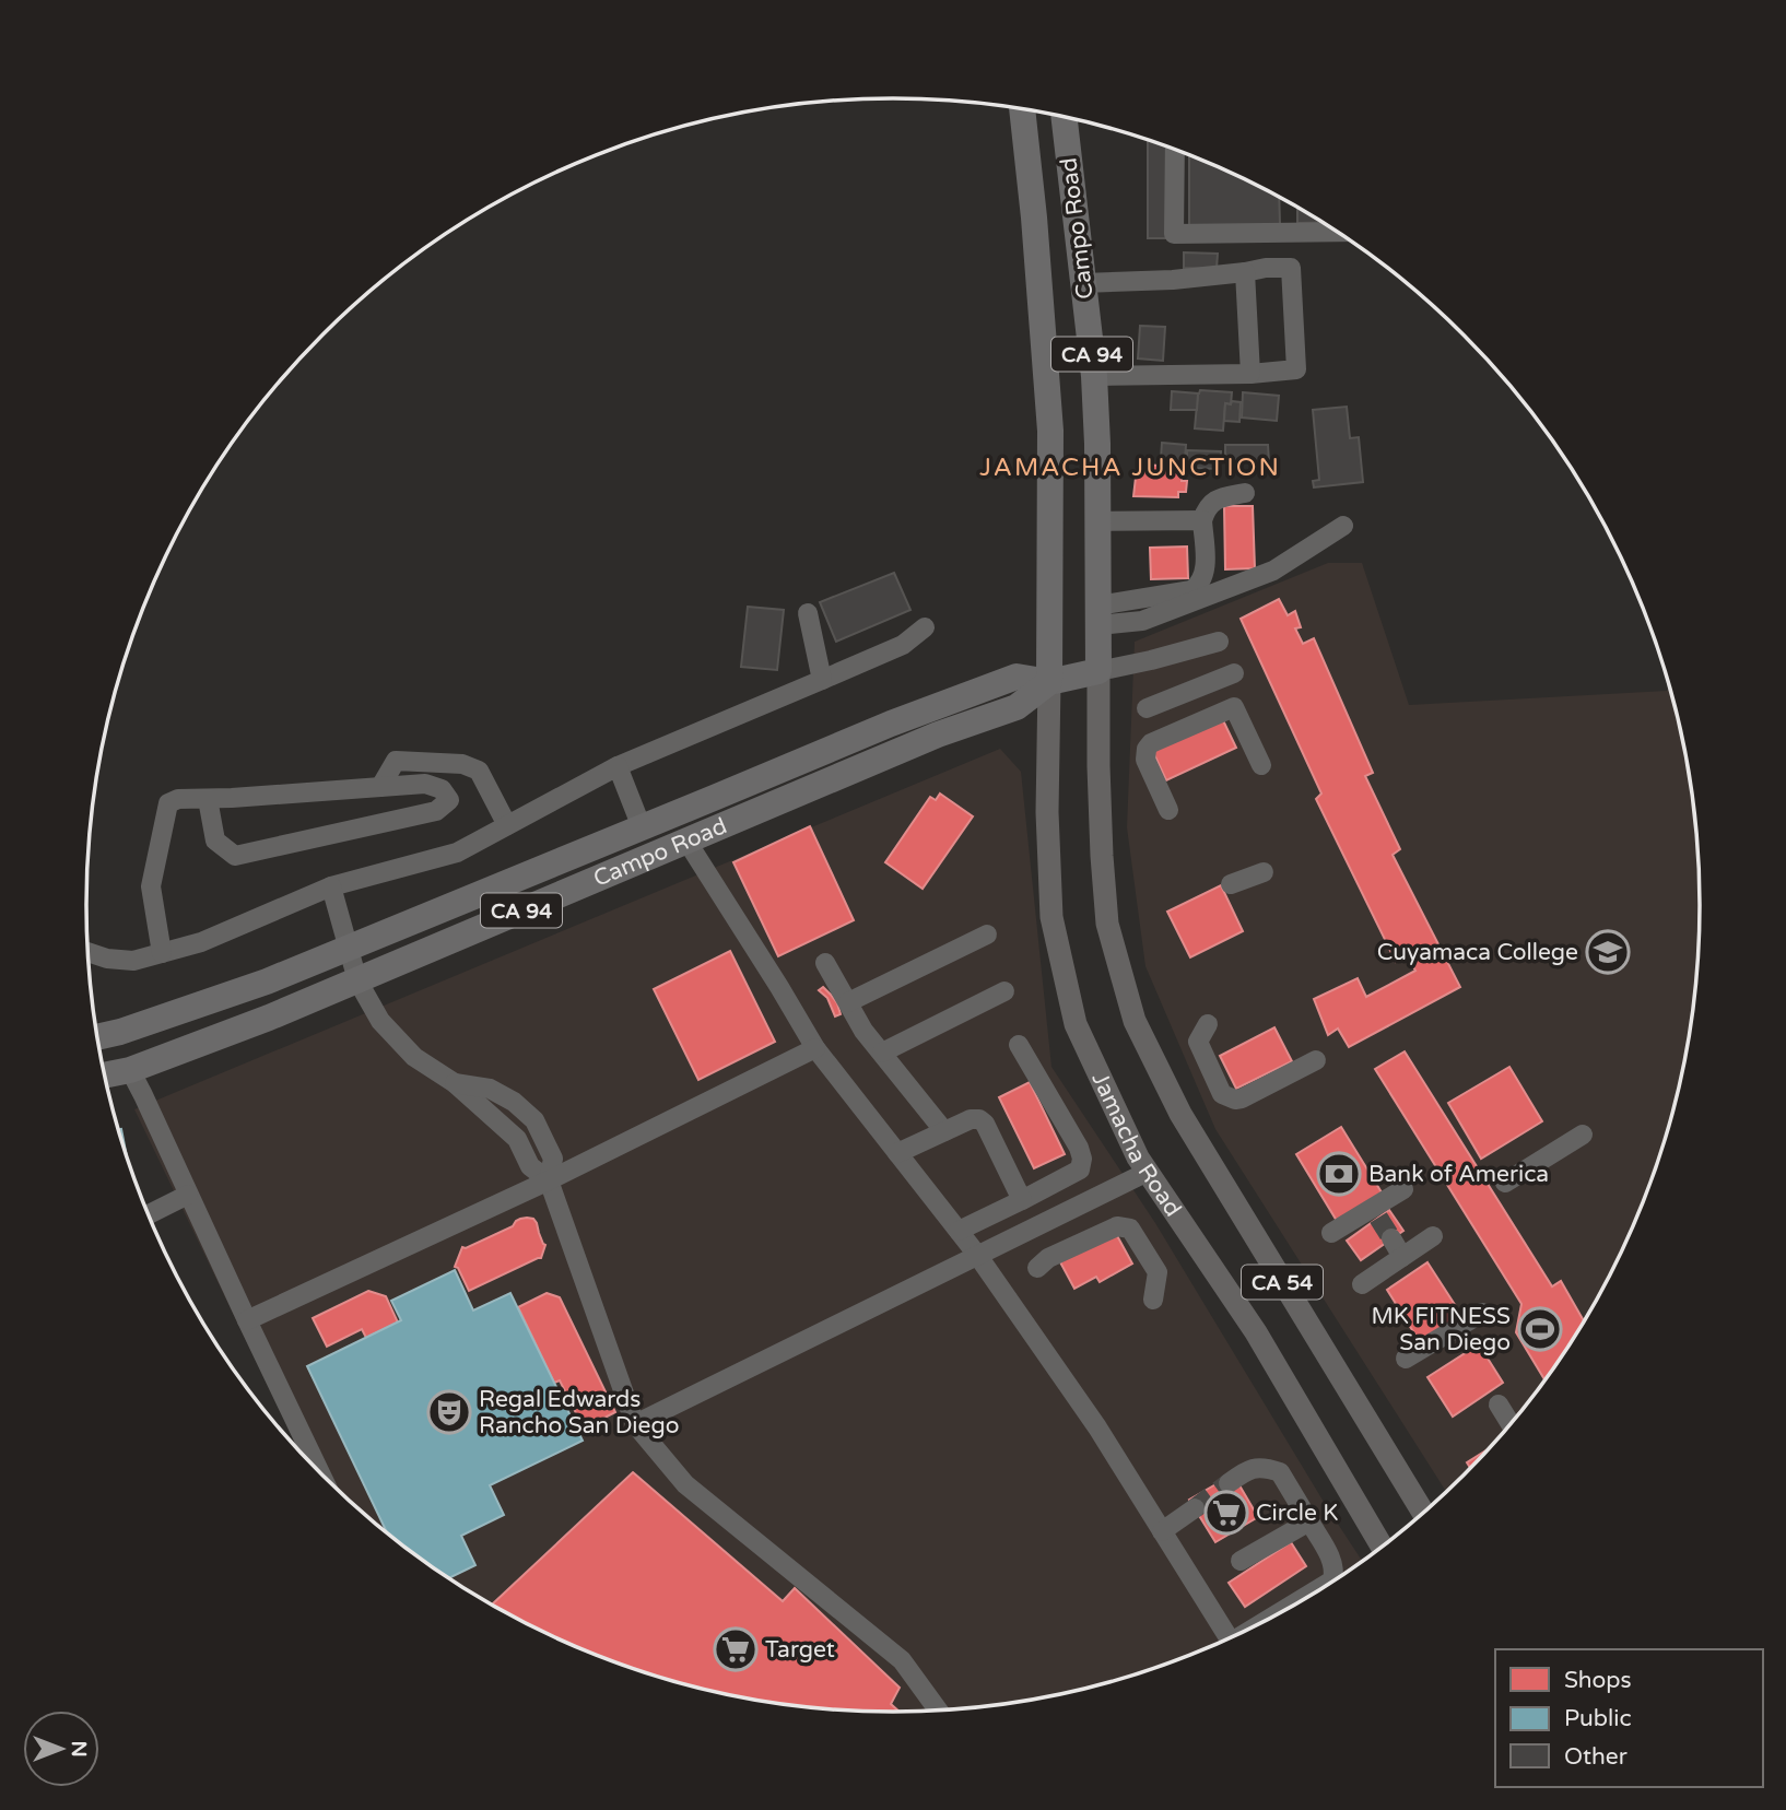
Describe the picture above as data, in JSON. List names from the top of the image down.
{
  "streets": {
    "highway": ["Campo Road", "CA 94"],
    "main road": ["Jamacha Road", "CA 54"]
  },
  "crossings": [
    ["Campo Road", "Jamacha Road"],
    ["Campo Road", "CA 54"]
  ],
  "districts": ["JAMACHA JUNCTION"],
  "places": {
    "school or university": ["Cuyamaca College"],
    "bank": ["Bank of America"],
    "sports": ["MK FITNESS San Diego"],
    "theatre": ["Regal Edwards Rancho San Diego"],
    "supermarket": ["Circle K", "Target"]
  },
  "legend": ["Shops", "Public", "Other"],
  "north": "right"
}
